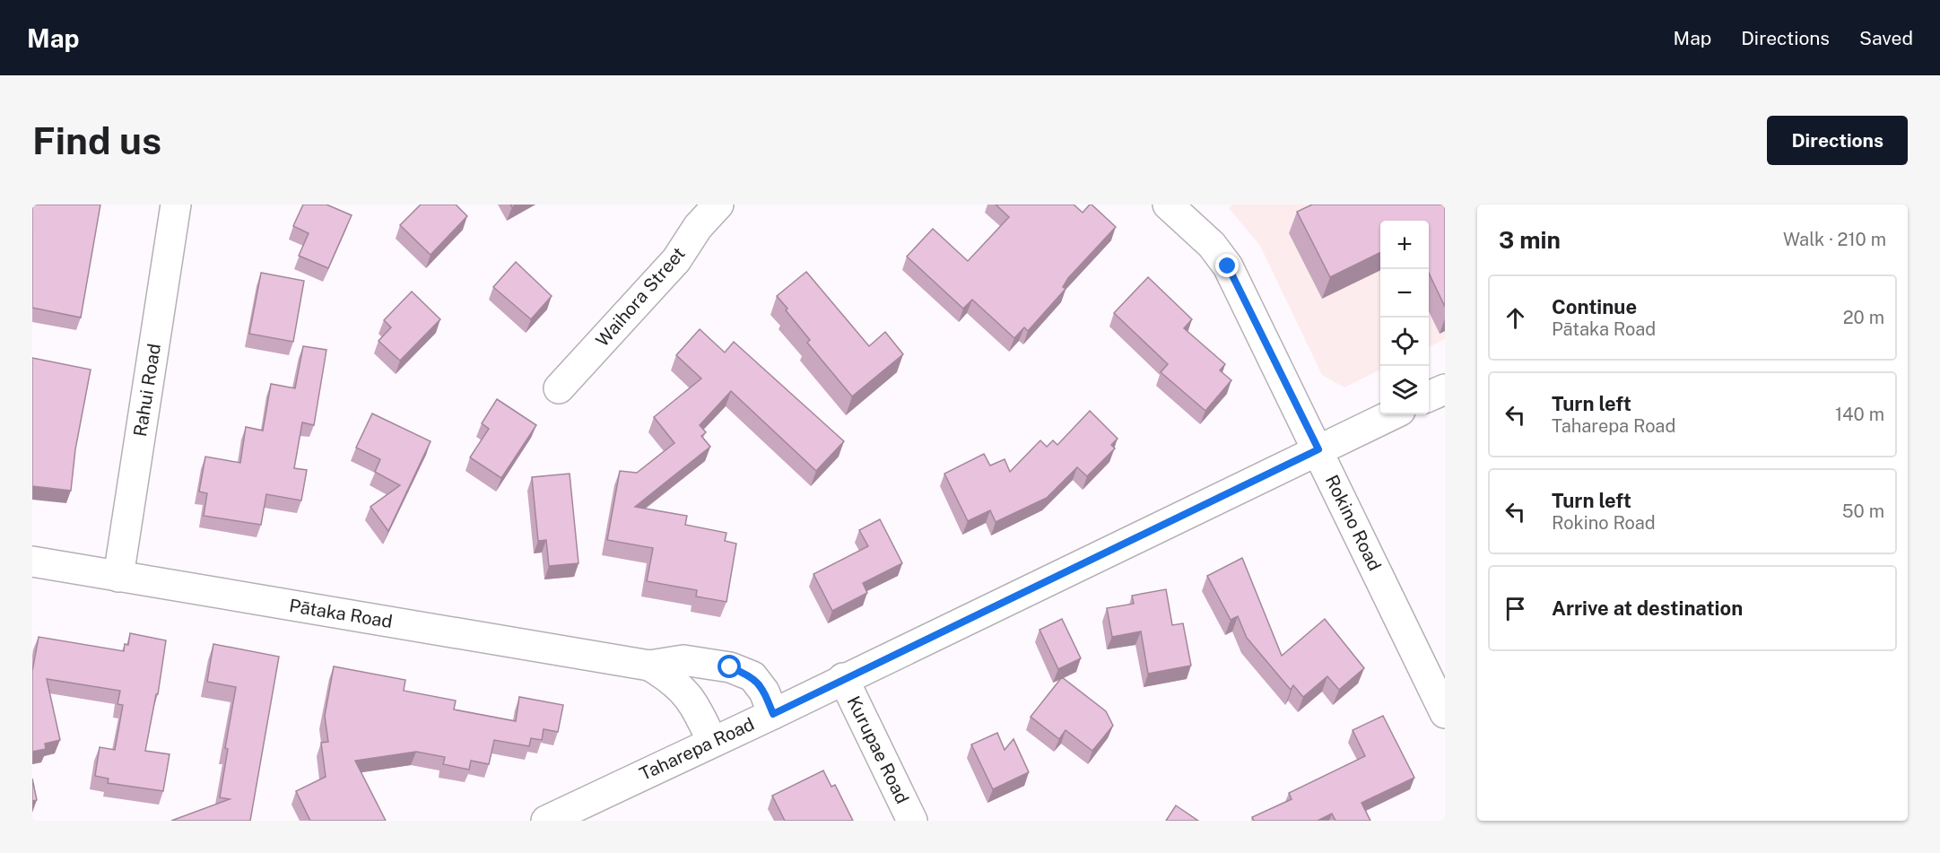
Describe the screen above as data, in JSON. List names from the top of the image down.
{
  "streets": {
    "street": [
      "Waihora Street",
      "Rahui Road",
      "Rokino Road",
      "Pātaka Road",
      "Taharepa Road",
      "Kurupae Road"
    ]
  },
  "crossings": [
    ["Rahui Road", "Pātaka Road"],
    ["Rokino Road", "Taharepa Road"],
    ["Pātaka Road", "Taharepa Road"],
    ["Taharepa Road", "Kurupae Road"]
  ],
  "page": {
    "header": "Map",
    "nav": ["Map", "Directions", "Saved"],
    "buttons": "Directions",
    "title": "Find us",
    "heading": ["3 min", "Walk · 210 m"],
    "map_buttons": ["+", "−"],
    "list": [
      ["Continue", "Pātaka Road", "20 m"],
      ["Turn left", "Taharepa Road", "140 m"],
      ["Turn left", "Rokino Road", "50 m"],
      "Arrive at destination"
    ]
  }
}
